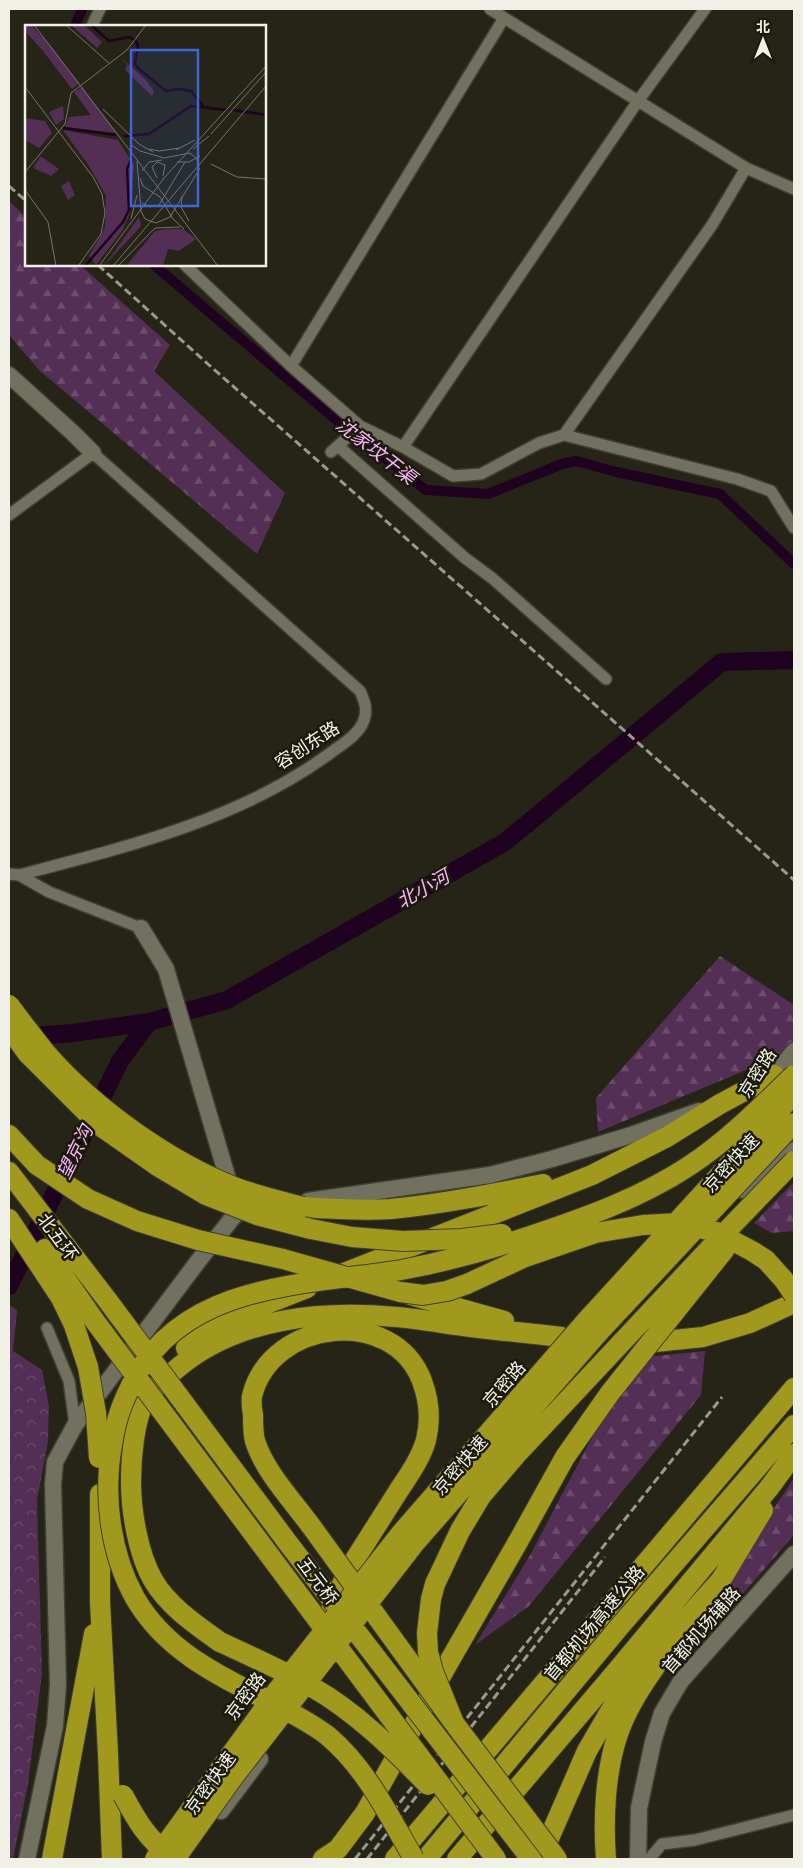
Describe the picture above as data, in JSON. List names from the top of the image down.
{
  "streets": {
    "highway": [
      "京密快速",
      "北五环",
      "五元桥",
      "首都机场高速公路"
    ],
    "street": ["容创东路", "京密路", "首都机场辅路"]
  },
  "crossings": [
    ["北五环", "五元桥"]
  ],
  "water": ["沈家坟干渠", "北小河", "望京沟"],
  "north": "top"
}
